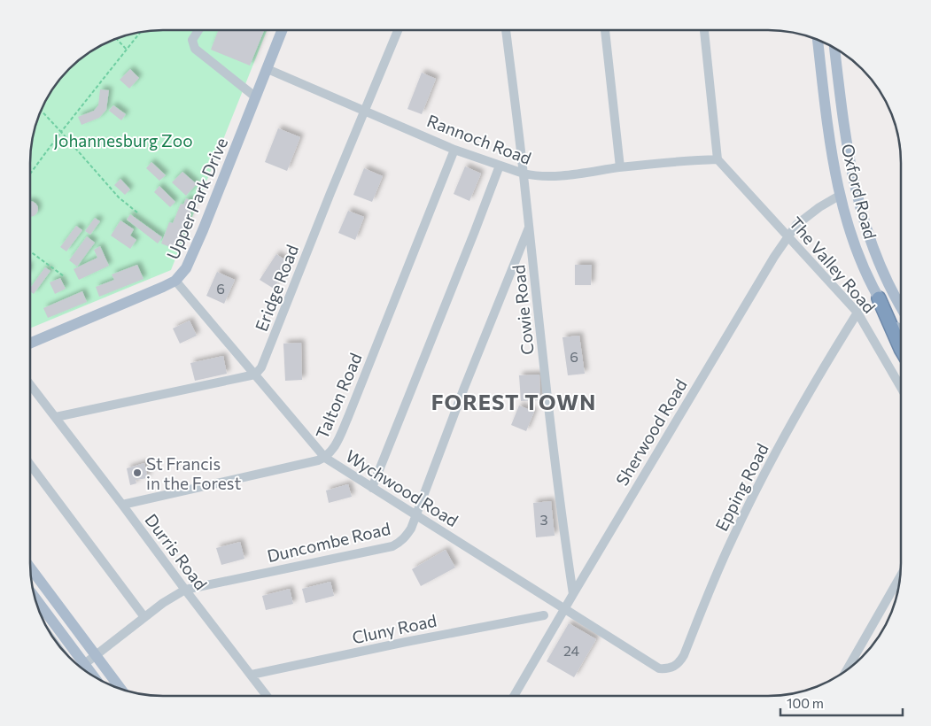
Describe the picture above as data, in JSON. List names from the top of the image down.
{
  "streets": {
    "main road": ["Oxford Road", "Upper Park Drive"],
    "street": [
      "Rannoch Road",
      "The Valley Road",
      "Eridge Road",
      "Cowie Road",
      "Talton Road",
      "Sherwood Road",
      "Epping Road",
      "Wychwood Road",
      "Duncombe Road",
      "Durris Road",
      "Cluny Road"
    ]
  },
  "crossings": [
    ["Rannoch Road", "Upper Park Drive"],
    ["Rannoch Road", "The Valley Road"],
    ["Rannoch Road", "Eridge Road"],
    ["Rannoch Road", "Cowie Road"],
    ["Rannoch Road", "Talton Road"],
    ["Oxford Road", "Sherwood Road"],
    ["Upper Park Drive", "Wychwood Road"],
    ["The Valley Road", "Sherwood Road"],
    ["The Valley Road", "Epping Road"],
    ["Eridge Road", "Wychwood Road"],
    ["Cowie Road", "Sherwood Road"],
    ["Cowie Road", "Duncombe Road"],
    ["Talton Road", "Wychwood Road"],
    ["Talton Road", "Durris Road"],
    ["Sherwood Road", "Wychwood Road"],
    ["Epping Road", "Wychwood Road"],
    ["Wychwood Road", "Duncombe Road"],
    ["Duncombe Road", "Durris Road"],
    ["Durris Road", "Cluny Road"]
  ],
  "districts": ["FOREST TOWN"],
  "parks": ["Johannesburg Zoo"],
  "places": ["St Francis in the Forest"],
  "house_numbers": [
    "6",
    "6",
    "3",
    "24"
  ],
  "scale_bar": "100 m"
}
